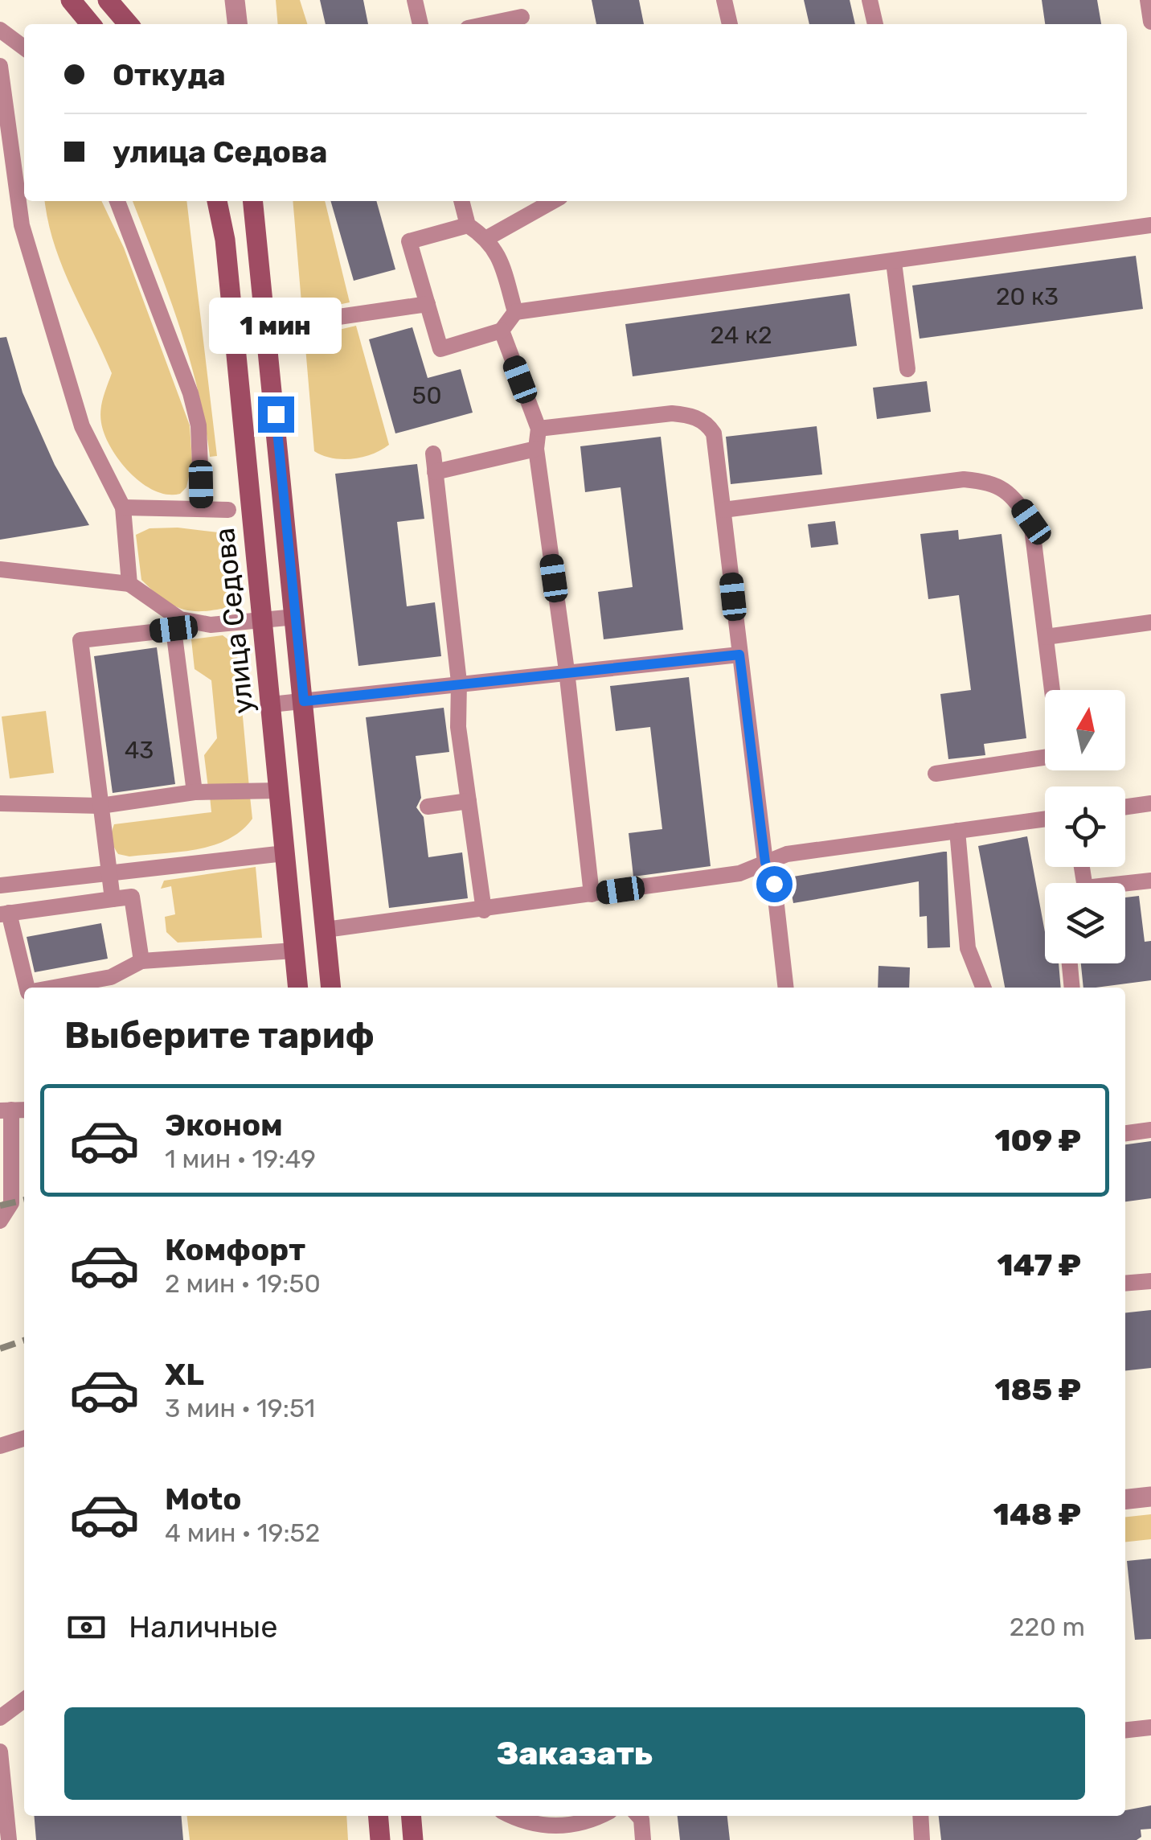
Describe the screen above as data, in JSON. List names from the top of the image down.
{
  "streets": {
    "main road": ["улица Седова"]
  },
  "house_numbers": [
    "20 к3",
    "24 к2",
    "50",
    "43"
  ],
  "north": "top",
  "page": {
    "banner": ["Откуда", "улица Седова"],
    "bubble": "1 мин",
    "heading": "Выберите тариф",
    "list": [
      {
        "name": "Эконом",
        "note": "1 мин · 19:49",
        "value": "109 ₽"
      },
      {
        "name": "Комфорт",
        "note": "2 мин · 19:50",
        "value": "147 ₽"
      },
      {
        "name": "XL",
        "note": "3 мин · 19:51",
        "value": "185 ₽"
      },
      {
        "name": "Moto",
        "note": "4 мин · 19:52",
        "value": "148 ₽"
      }
    ],
    "pay": ["Наличные", "220 m"],
    "buttons": "Заказать"
  }
}
